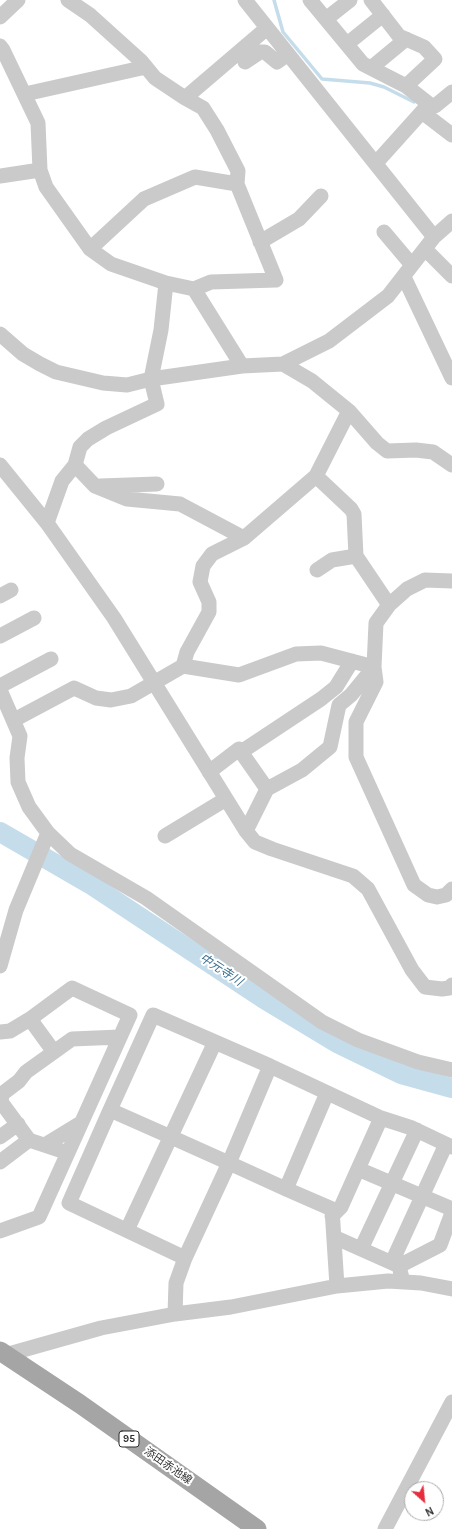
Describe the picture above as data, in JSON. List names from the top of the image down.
{
  "streets": {
    "main road": ["95", "添田赤池線"]
  },
  "water": ["中元寺川"],
  "north": "bottom right"
}
